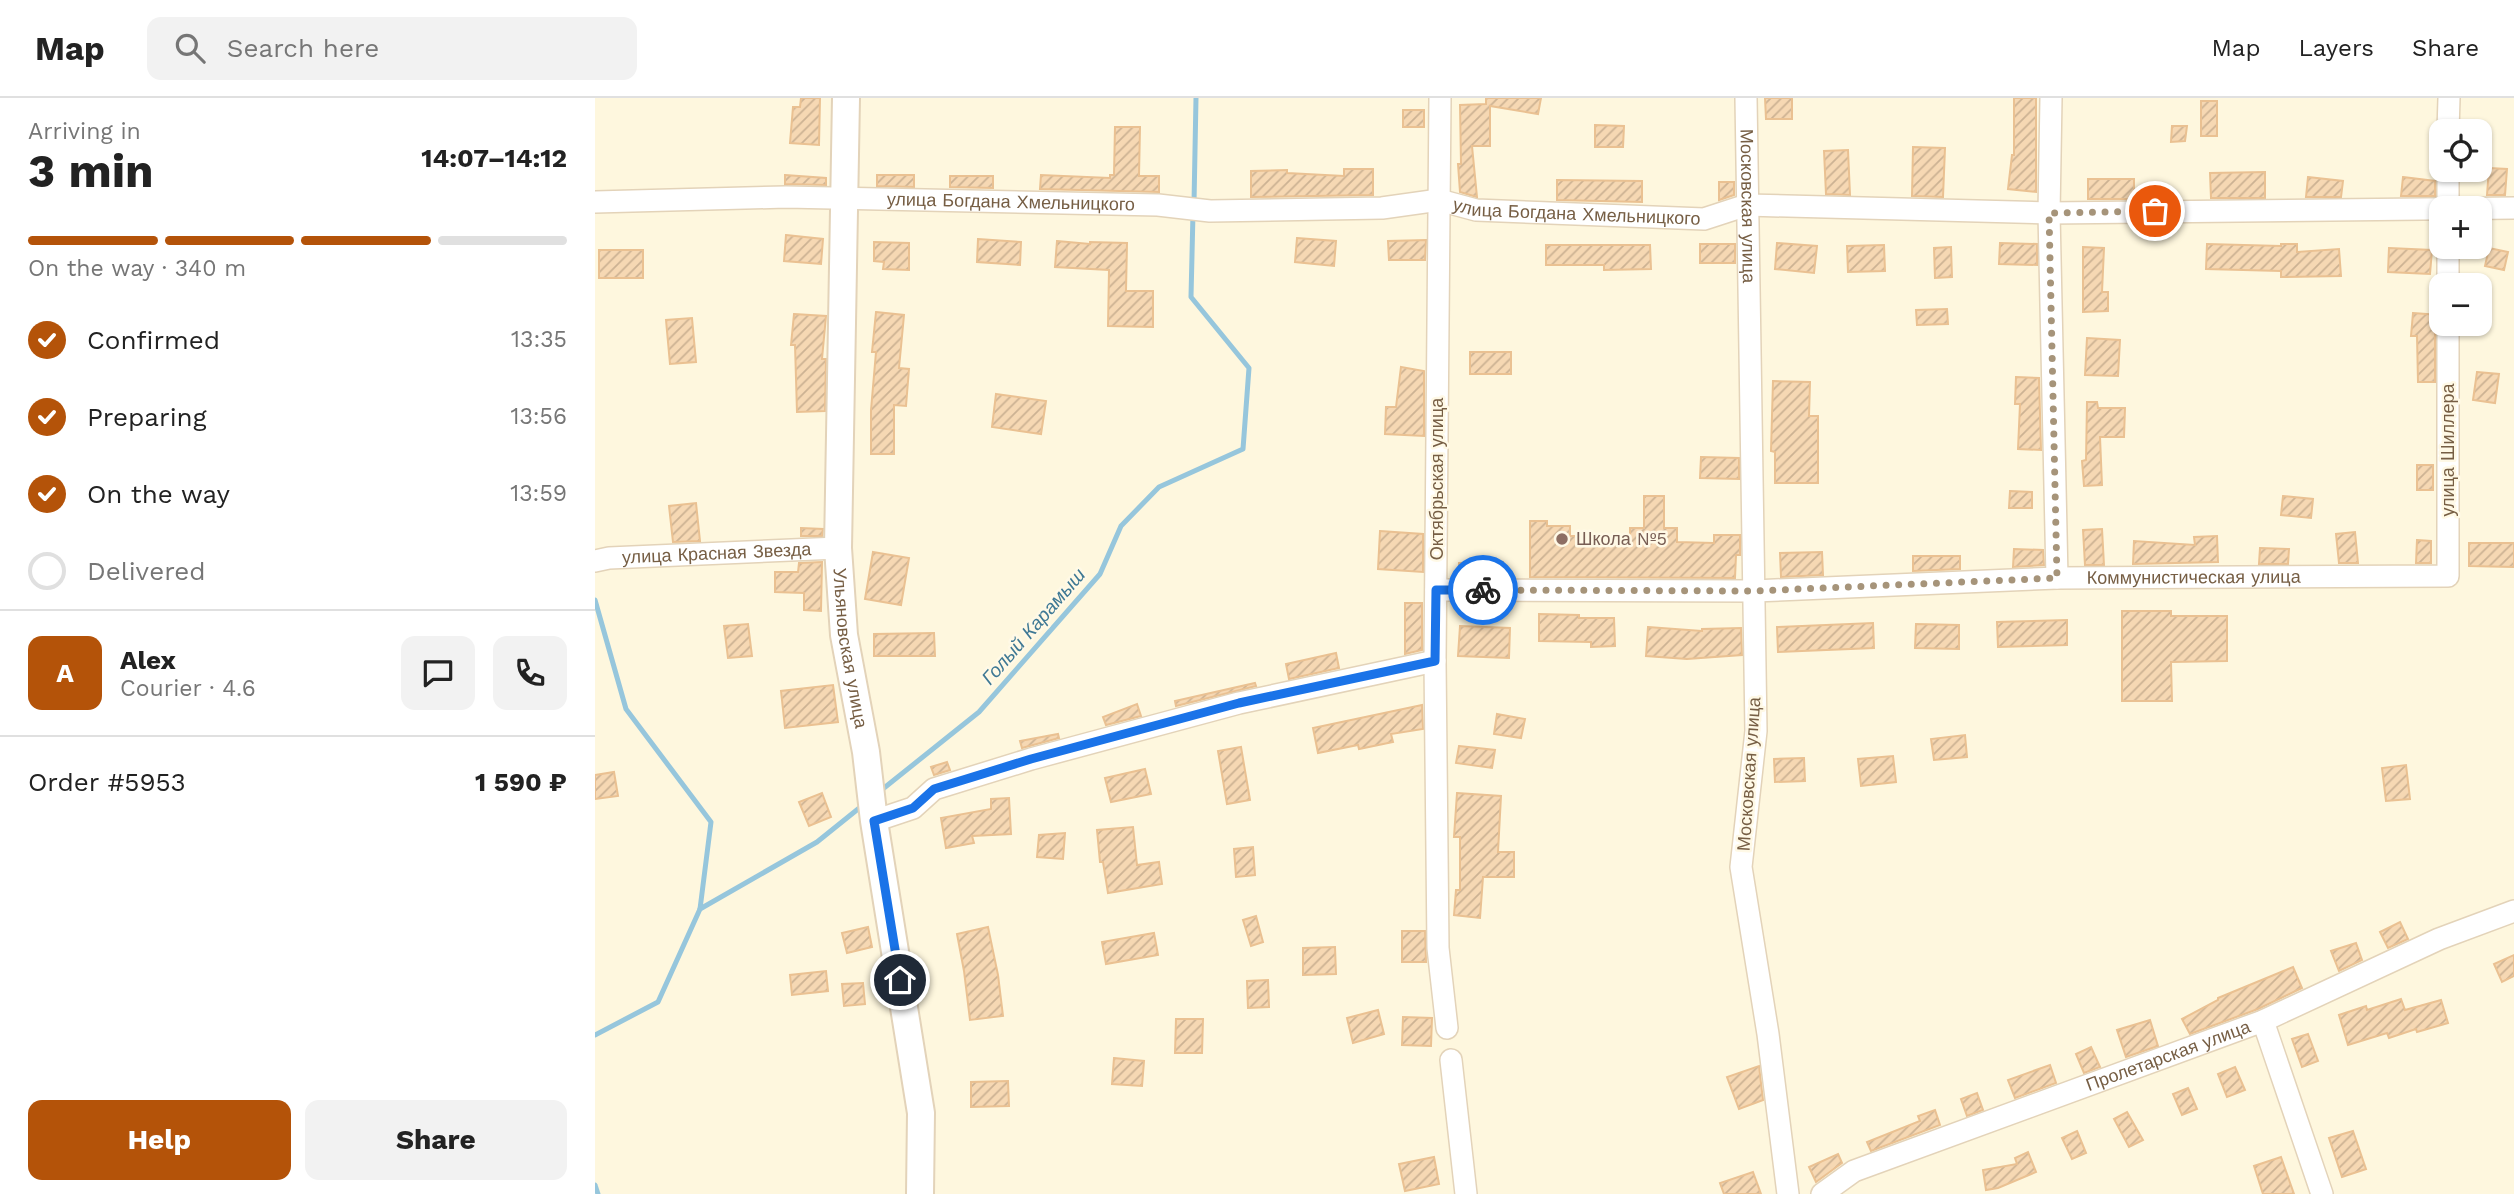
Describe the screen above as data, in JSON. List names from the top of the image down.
{
  "streets": {
    "street": [
      "улица Богдана Хмельницкого",
      "Московская улица",
      "улица Шиллера",
      "Октябрьская улица",
      "улица Красная Звезда",
      "Коммунистическая улица",
      "Ульяновская улица",
      "Пролетарская улица"
    ]
  },
  "crossings": [
    ["улица Богдана Хмельницкого", "Московская улица"],
    ["улица Богдана Хмельницкого", "Октябрьская улица"],
    ["улица Богдана Хмельницкого", "Ульяновская улица"],
    ["Московская улица", "Коммунистическая улица"],
    ["улица Шиллера", "Коммунистическая улица"],
    ["Октябрьская улица", "Коммунистическая улица"],
    ["улица Красная Звезда", "Ульяновская улица"]
  ],
  "water": ["Голый Карамыш"],
  "places": ["Школа №5"],
  "page": {
    "header": "Map",
    "search": "Search here",
    "nav": ["Map", "Layers", "Share"],
    "heading": ["3 min", "Arriving in", "14:07–14:12"],
    "panel": [
      "Alex",
      "Courier · 4.6",
      "Order #5953",
      "1 590 ₽"
    ],
    "map_buttons": ["+", "−"],
    "bar": "On the way · 340 m",
    "list": [
      ["Confirmed", "13:35"],
      ["Preparing", "13:56"],
      ["On the way", "13:59"],
      "Delivered"
    ],
    "round": "A",
    "buttons": ["Help", "Share"]
  }
}
